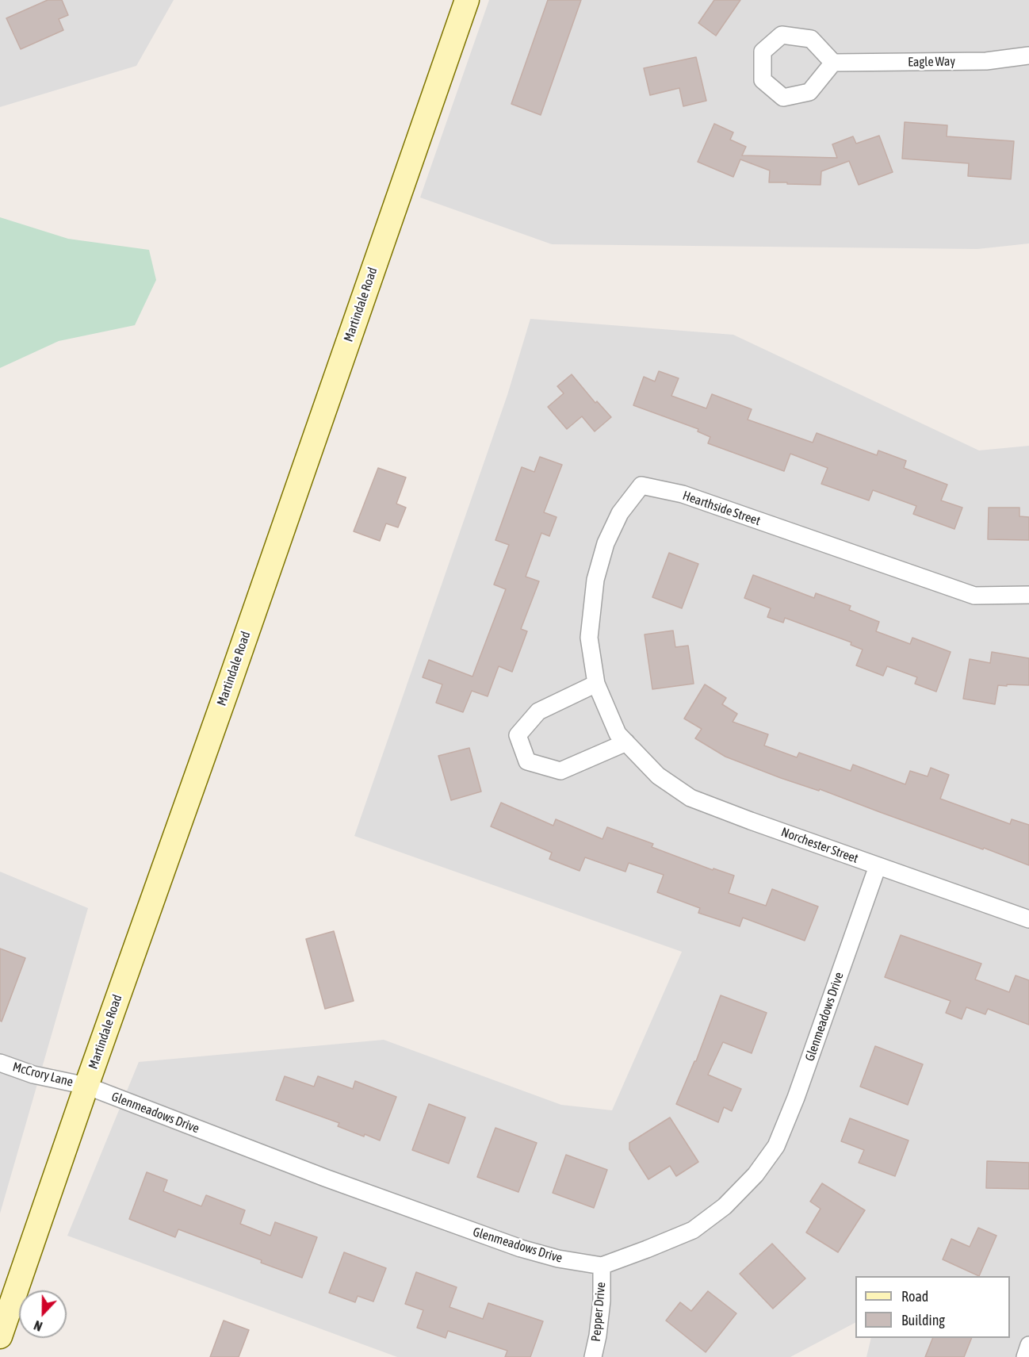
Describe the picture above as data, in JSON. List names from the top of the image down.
{
  "streets": {
    "street": [
      "Eagle Way",
      "Martindale Road",
      "Hearthside Street",
      "Norchester Street",
      "Glenmeadows Drive",
      "McCrory Lane",
      "Pepper Drive"
    ]
  },
  "crossings": [
    ["Martindale Road", "Glenmeadows Drive"],
    ["Martindale Road", "McCrory Lane"],
    ["Hearthside Street", "Norchester Street"],
    ["Norchester Street", "Glenmeadows Drive"],
    ["Glenmeadows Drive", "McCrory Lane"],
    ["Glenmeadows Drive", "Pepper Drive"]
  ],
  "legend": ["Road", "Building"],
  "north": "bottom"
}
